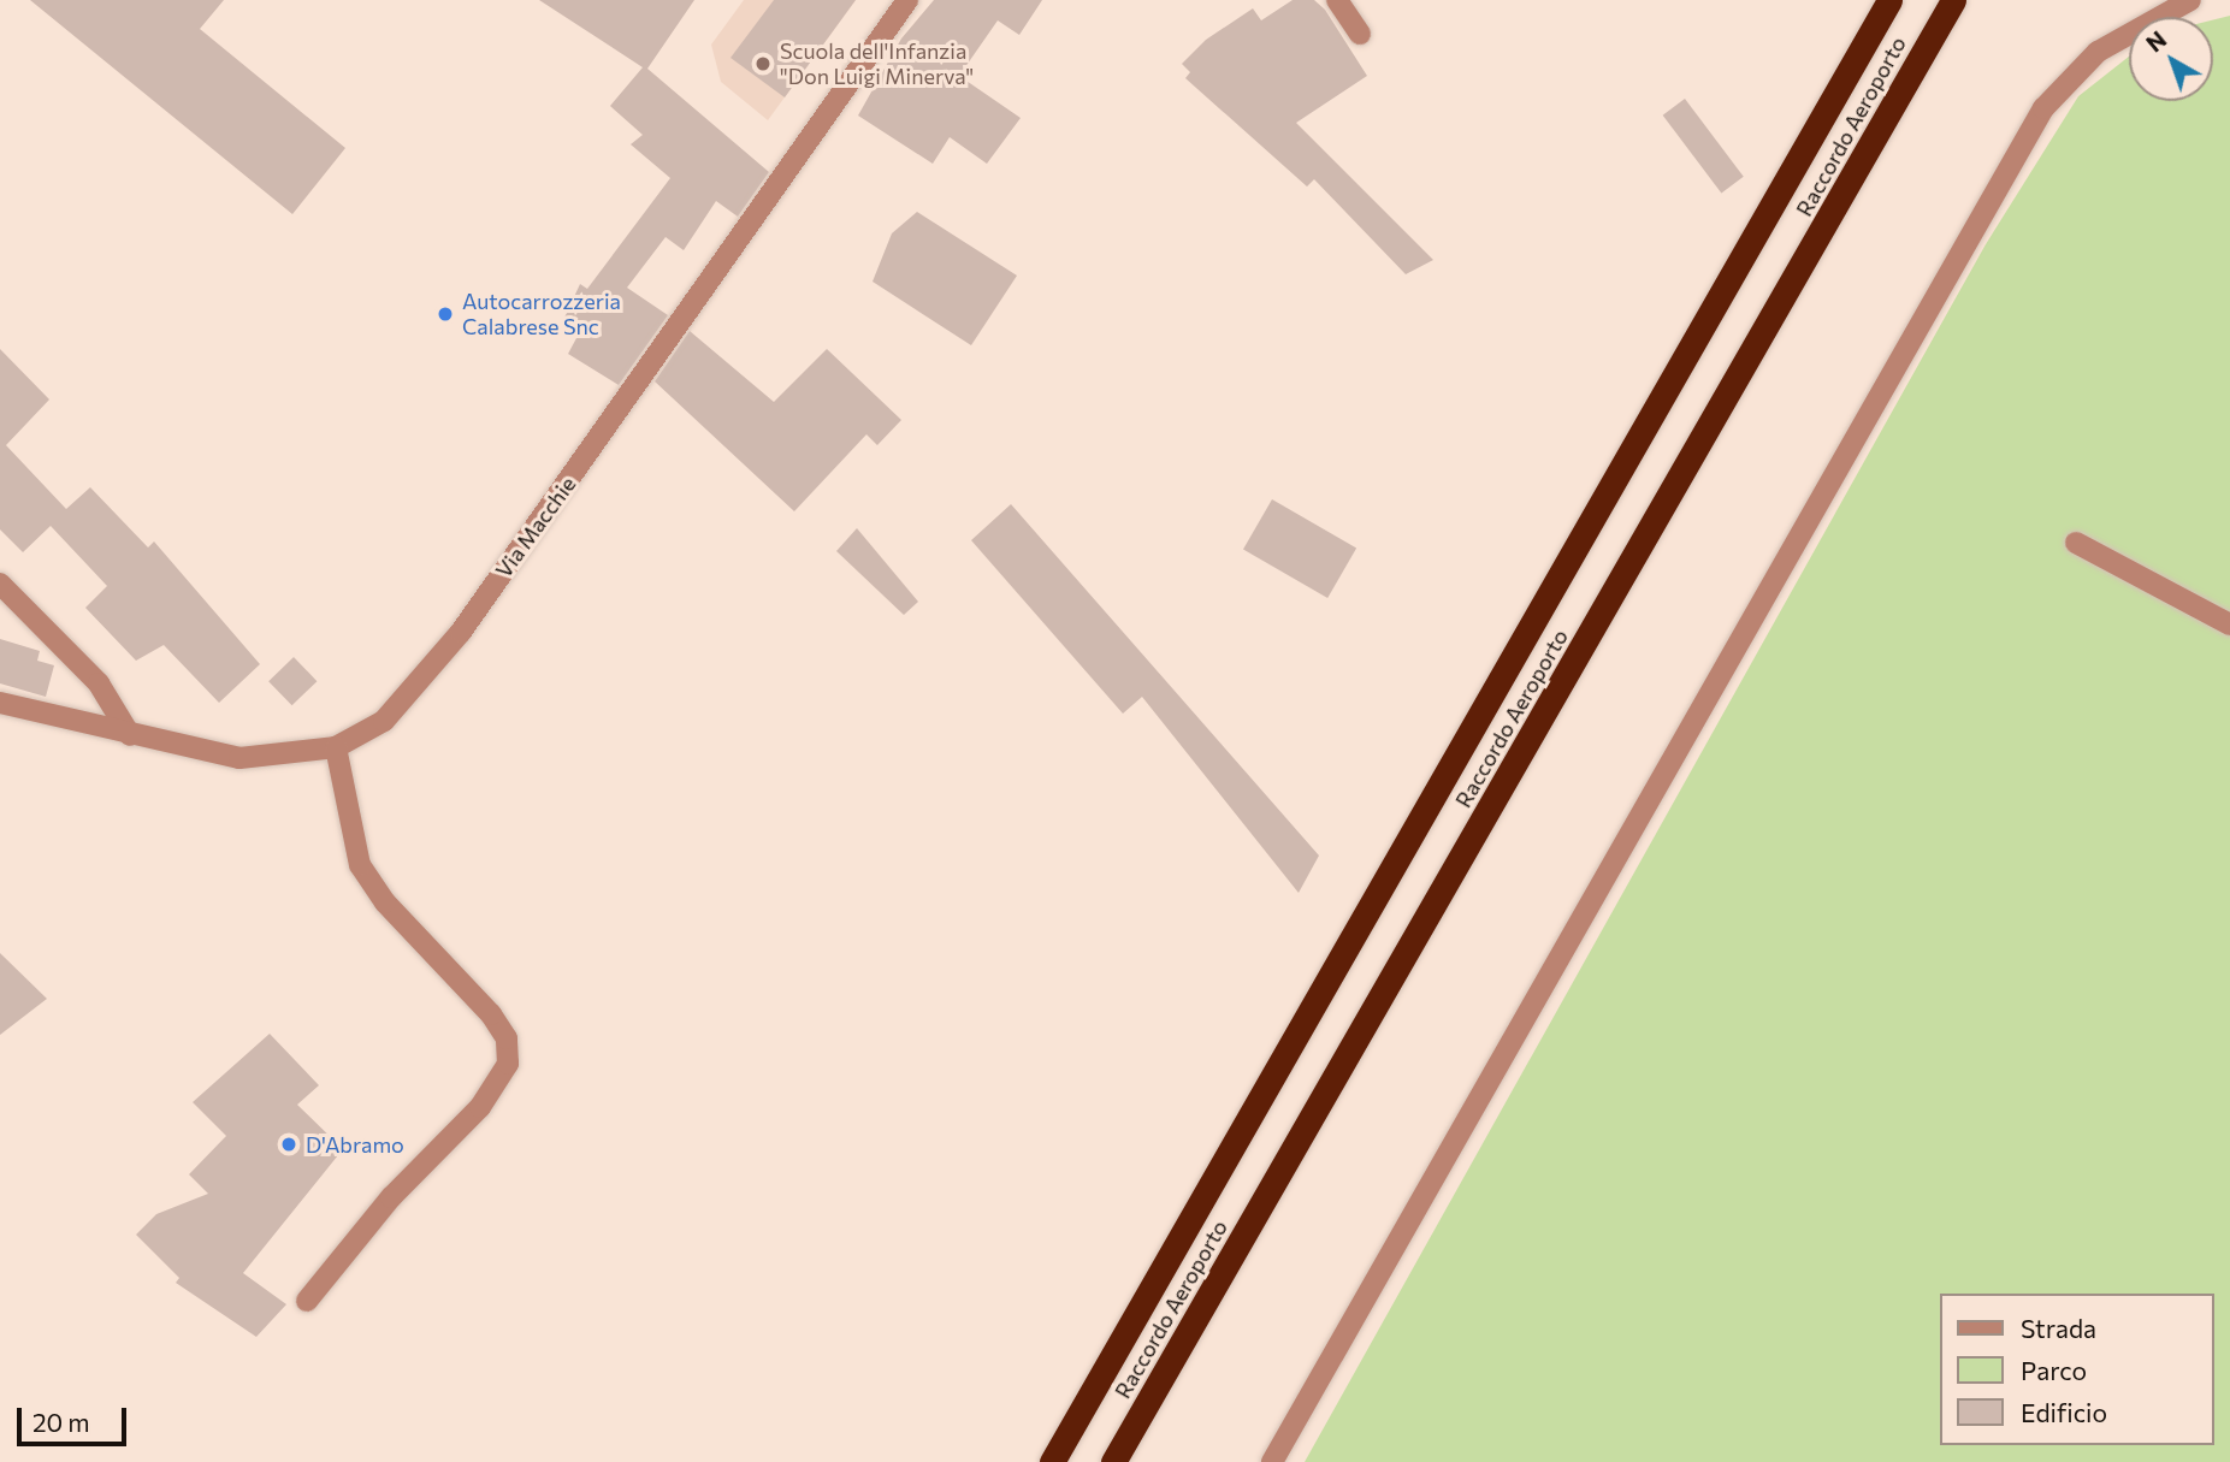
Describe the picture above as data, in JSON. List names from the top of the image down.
{
  "streets": {
    "highway": ["Raccordo Aeroporto"],
    "street": ["Via Macchie"]
  },
  "places": ["Scuola dell'Infanzia \"Don Luigi Minerva\"", "Autocarrozzeria Calabrese Snc", "D'Abramo"],
  "legend": ["Strada", "Parco", "Edificio"],
  "scale_bar": "20 m",
  "north": "top left"
}
